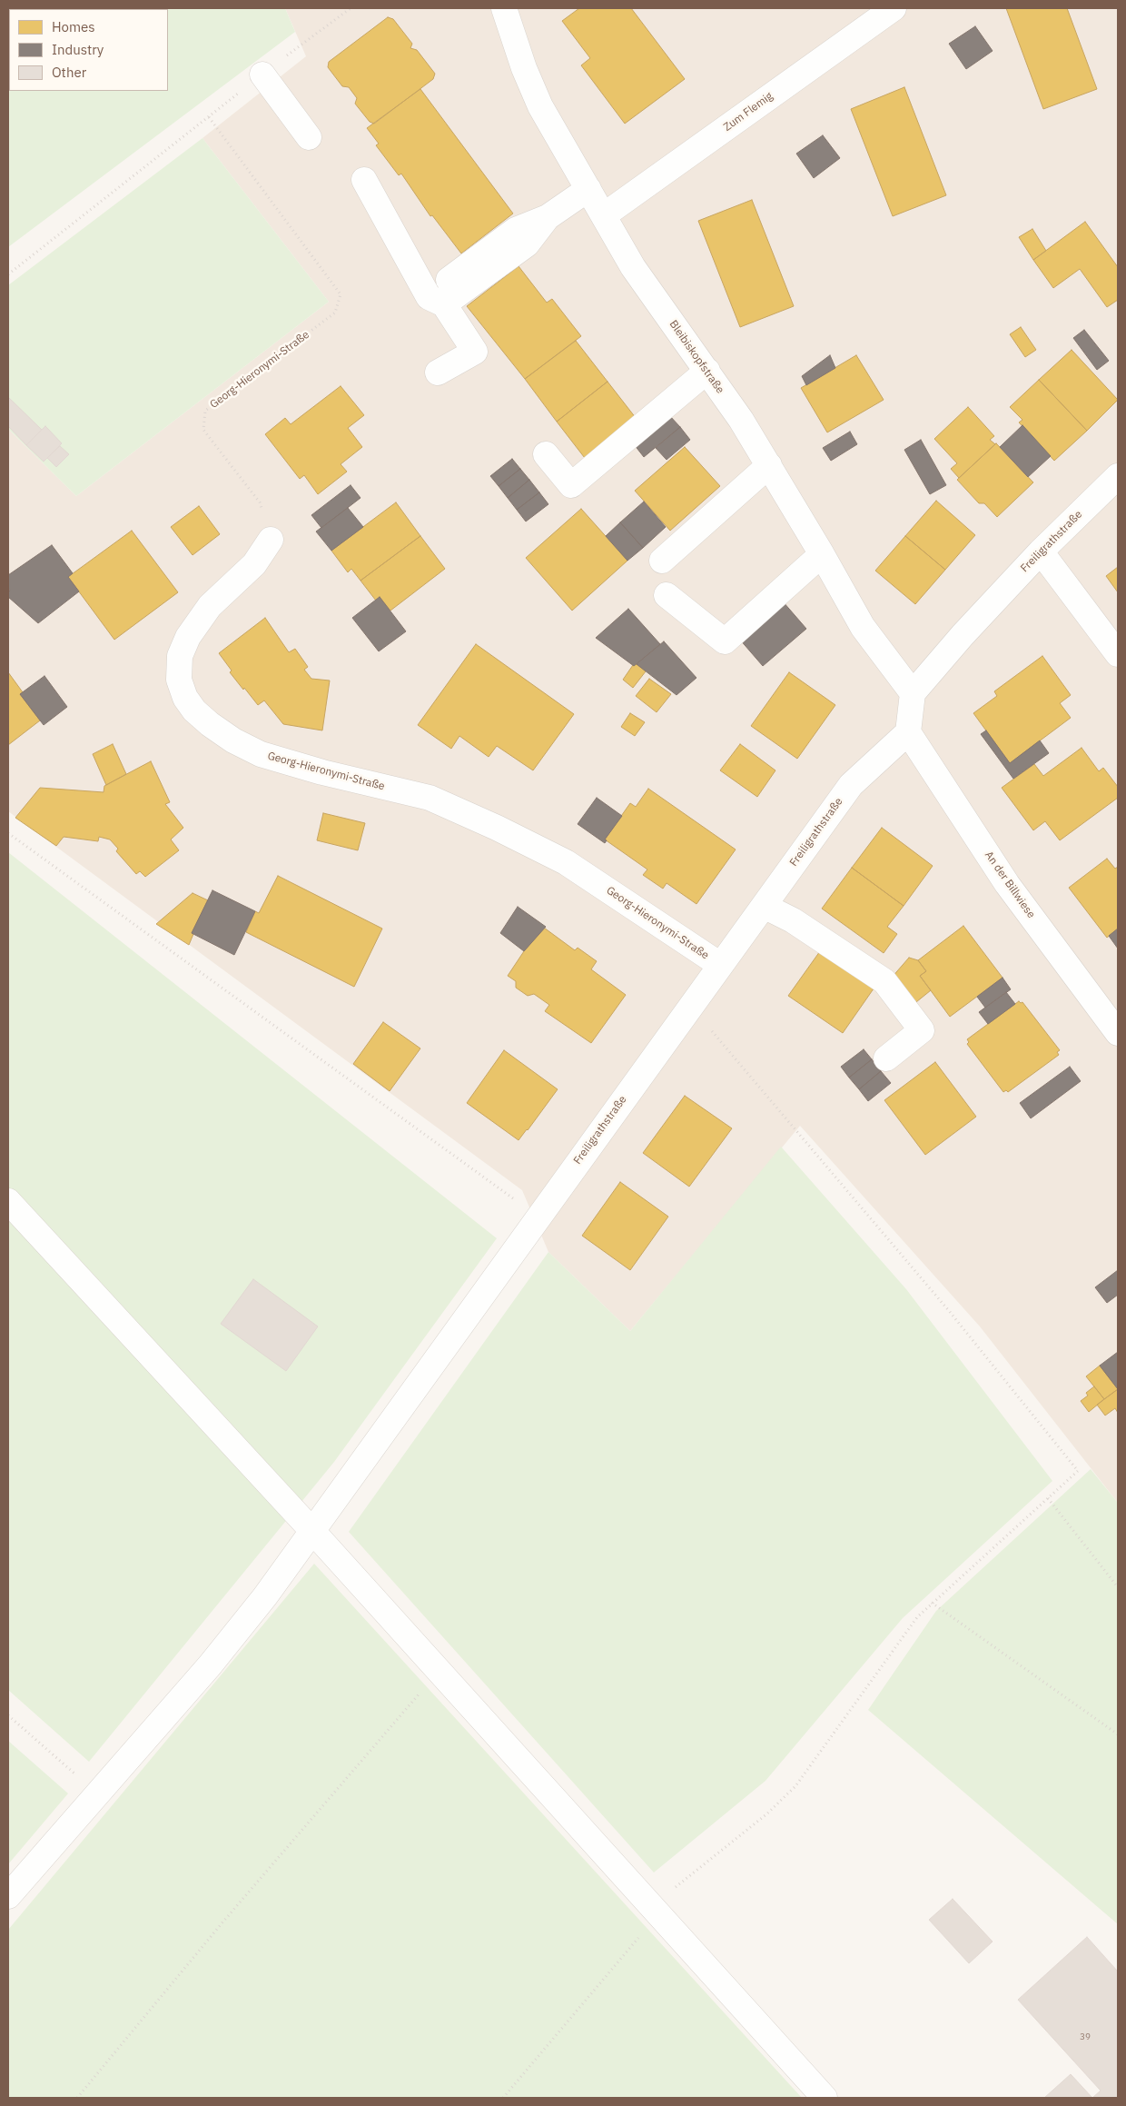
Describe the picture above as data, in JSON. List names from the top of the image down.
{
  "streets": {
    "street": [
      "Zum Flemig",
      "Bleibiskopfstraße",
      "Georg-Hieronymi-Straße",
      "Freiligrathstraße",
      "An der Billwiese"
    ]
  },
  "crossings": [
    ["Zum Flemig", "Bleibiskopfstraße"],
    ["Bleibiskopfstraße", "Freiligrathstraße"],
    ["Georg-Hieronymi-Straße", "Freiligrathstraße"],
    ["Freiligrathstraße", "An der Billwiese"]
  ],
  "house_numbers": ["39"],
  "legend": ["Homes", "Industry", "Other"]
}
